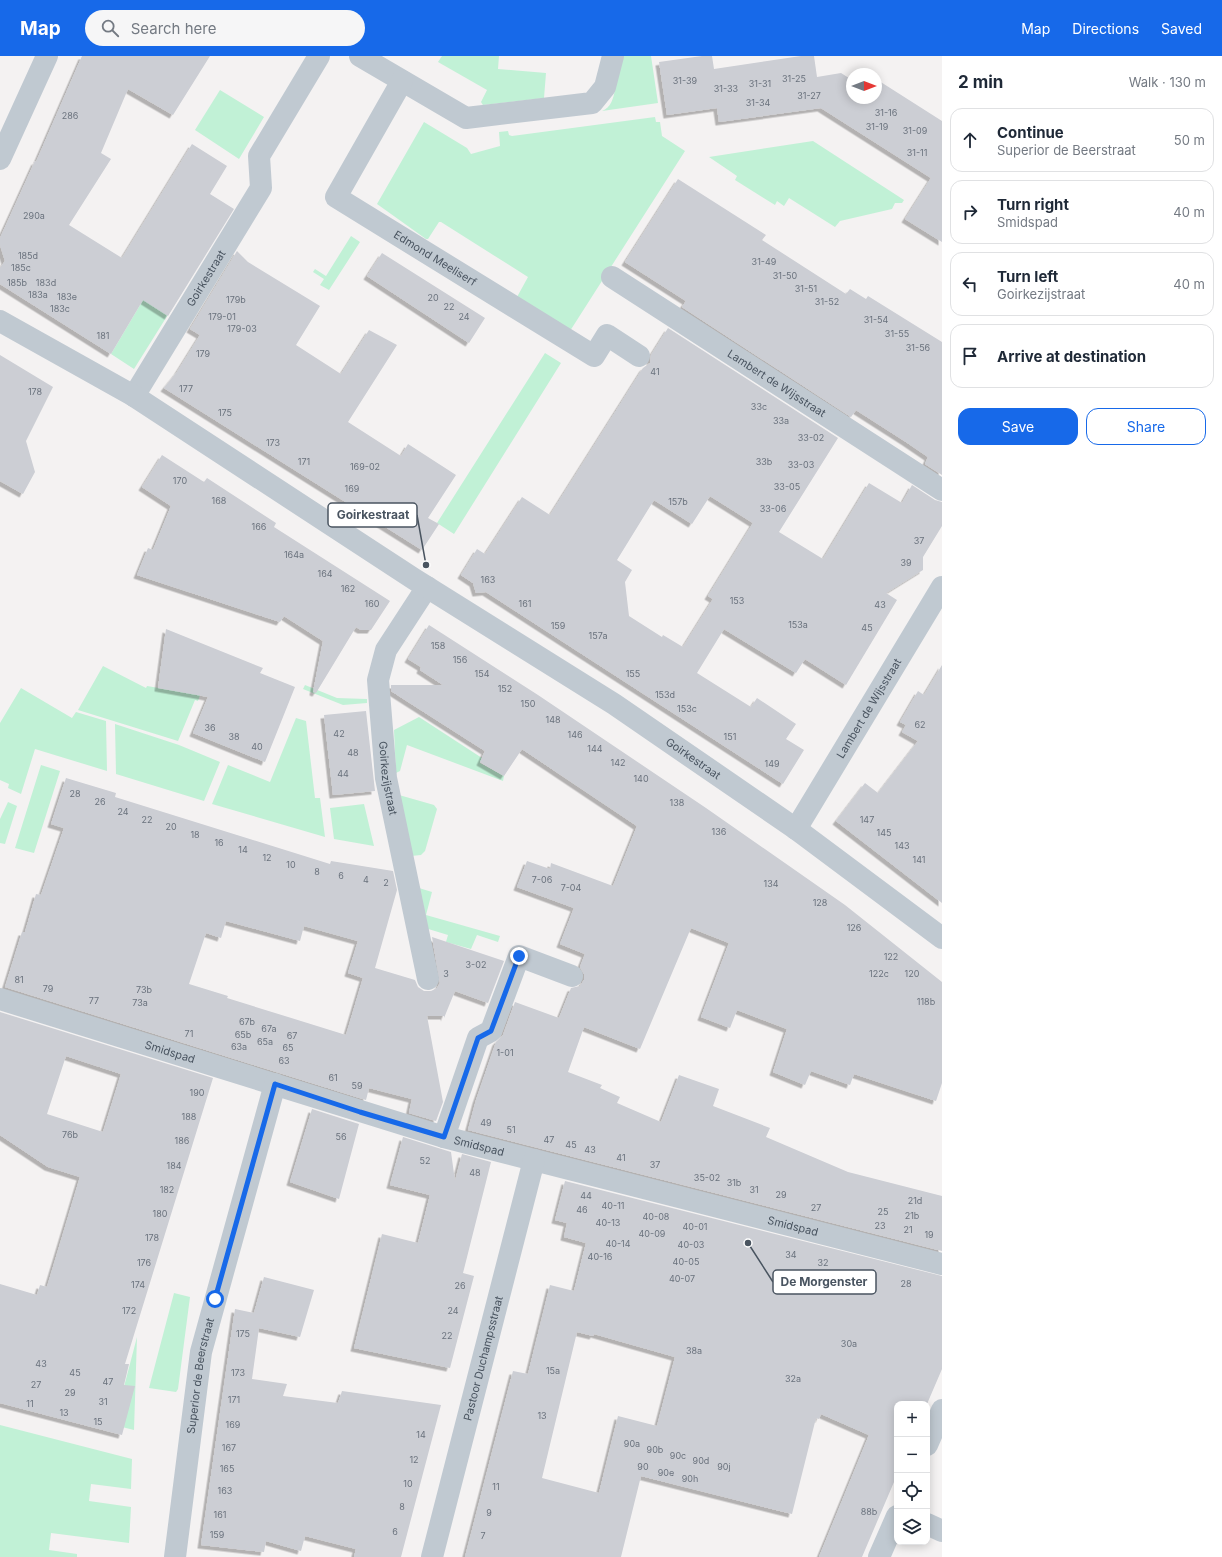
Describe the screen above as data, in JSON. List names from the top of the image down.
{
  "streets": {
    "street": [
      "Edmond Meeliserf",
      "Goirkestraat",
      "Lambert de Wijsstraat",
      "Goirkezijstraat",
      "Smidspad",
      "Pastoor Duchampsstraat",
      "Superior de Beerstraat"
    ]
  },
  "crossings": [
    ["Goirkestraat", "Lambert de Wijsstraat"],
    ["Goirkestraat", "Goirkezijstraat"],
    ["Smidspad", "Pastoor Duchampsstraat"],
    ["Smidspad", "Superior de Beerstraat"]
  ],
  "places": ["Goirkestraat", "De Morgenster"],
  "house_numbers": [
    "31-25",
    "31-39",
    "31-31",
    "31-33",
    "31-27",
    "31-34",
    "31-16",
    "286",
    "31-19",
    "31-09",
    "31-11",
    "290a",
    "185d",
    "31-49",
    "185c",
    "31-50",
    "185b",
    "183d",
    "31-51",
    "183a",
    "183e",
    "20",
    "179b",
    "31-52",
    "22",
    "183c",
    "179-01",
    "24",
    "31-54",
    "179-03",
    "31-55",
    "181",
    "31-56",
    "179",
    "41",
    "177",
    "178",
    "33c",
    "175",
    "33a",
    "33-02",
    "173",
    "171",
    "33b",
    "33-03",
    "169-02",
    "170",
    "33-05",
    "169",
    "168",
    "157b",
    "33-06",
    "166",
    "37",
    "164a",
    "39",
    "164",
    "163",
    "162",
    "153",
    "160",
    "161",
    "43",
    "153a",
    "159",
    "45",
    "157a",
    "158",
    "156",
    "154",
    "155",
    "152",
    "153d",
    "150",
    "153c",
    "148",
    "62",
    "36",
    "42",
    "146",
    "38",
    "151",
    "40",
    "144",
    "48",
    "142",
    "149",
    "44",
    "140",
    "28",
    "26",
    "138",
    "24",
    "22",
    "147",
    "20",
    "136",
    "145",
    "18",
    "16",
    "143",
    "14",
    "12",
    "141",
    "10",
    "8",
    "6",
    "4",
    "7-06",
    "2",
    "134",
    "7-04",
    "128",
    "126",
    "122",
    "3-02",
    "3",
    "122c",
    "120",
    "81",
    "79",
    "73b",
    "77",
    "118b",
    "73a",
    "67b",
    "67a",
    "71",
    "65b",
    "67",
    "65a",
    "63a",
    "65",
    "1-01",
    "63",
    "61",
    "59",
    "190",
    "188",
    "49",
    "51",
    "76b",
    "56",
    "47",
    "186",
    "45",
    "43",
    "41",
    "52",
    "37",
    "184",
    "48",
    "35-02",
    "31b",
    "182",
    "31",
    "29",
    "44",
    "21d",
    "40-11",
    "27",
    "46",
    "25",
    "180",
    "21b",
    "40-08",
    "40-13",
    "23",
    "40-01",
    "21",
    "40-09",
    "19",
    "178",
    "40-14",
    "40-03",
    "34",
    "40-16",
    "40-05",
    "176",
    "32",
    "40-07",
    "28",
    "174",
    "26",
    "172",
    "24",
    "175",
    "22",
    "30a",
    "38a",
    "43",
    "15a",
    "45",
    "173",
    "32a",
    "47",
    "27",
    "29",
    "171",
    "31",
    "11",
    "13",
    "13",
    "15",
    "169",
    "14",
    "90a",
    "167",
    "90b",
    "90c",
    "12",
    "90d",
    "90",
    "90j",
    "165",
    "90e",
    "90h",
    "10",
    "11",
    "163",
    "8",
    "88b",
    "9",
    "161",
    "6",
    "159",
    "7"
  ],
  "north": "right",
  "page": {
    "header": "Map",
    "search": "Search here",
    "nav": ["Map", "Directions", "Saved"],
    "heading": ["2 min", "Walk · 130 m"],
    "list": [
      ["Continue", "Superior de Beerstraat", "50 m"],
      ["Turn right", "Smidspad", "40 m"],
      ["Turn left", "Goirkezijstraat", "40 m"],
      "Arrive at destination"
    ],
    "buttons": ["Save", "Share"],
    "map_buttons": ["+", "−"]
  }
}
